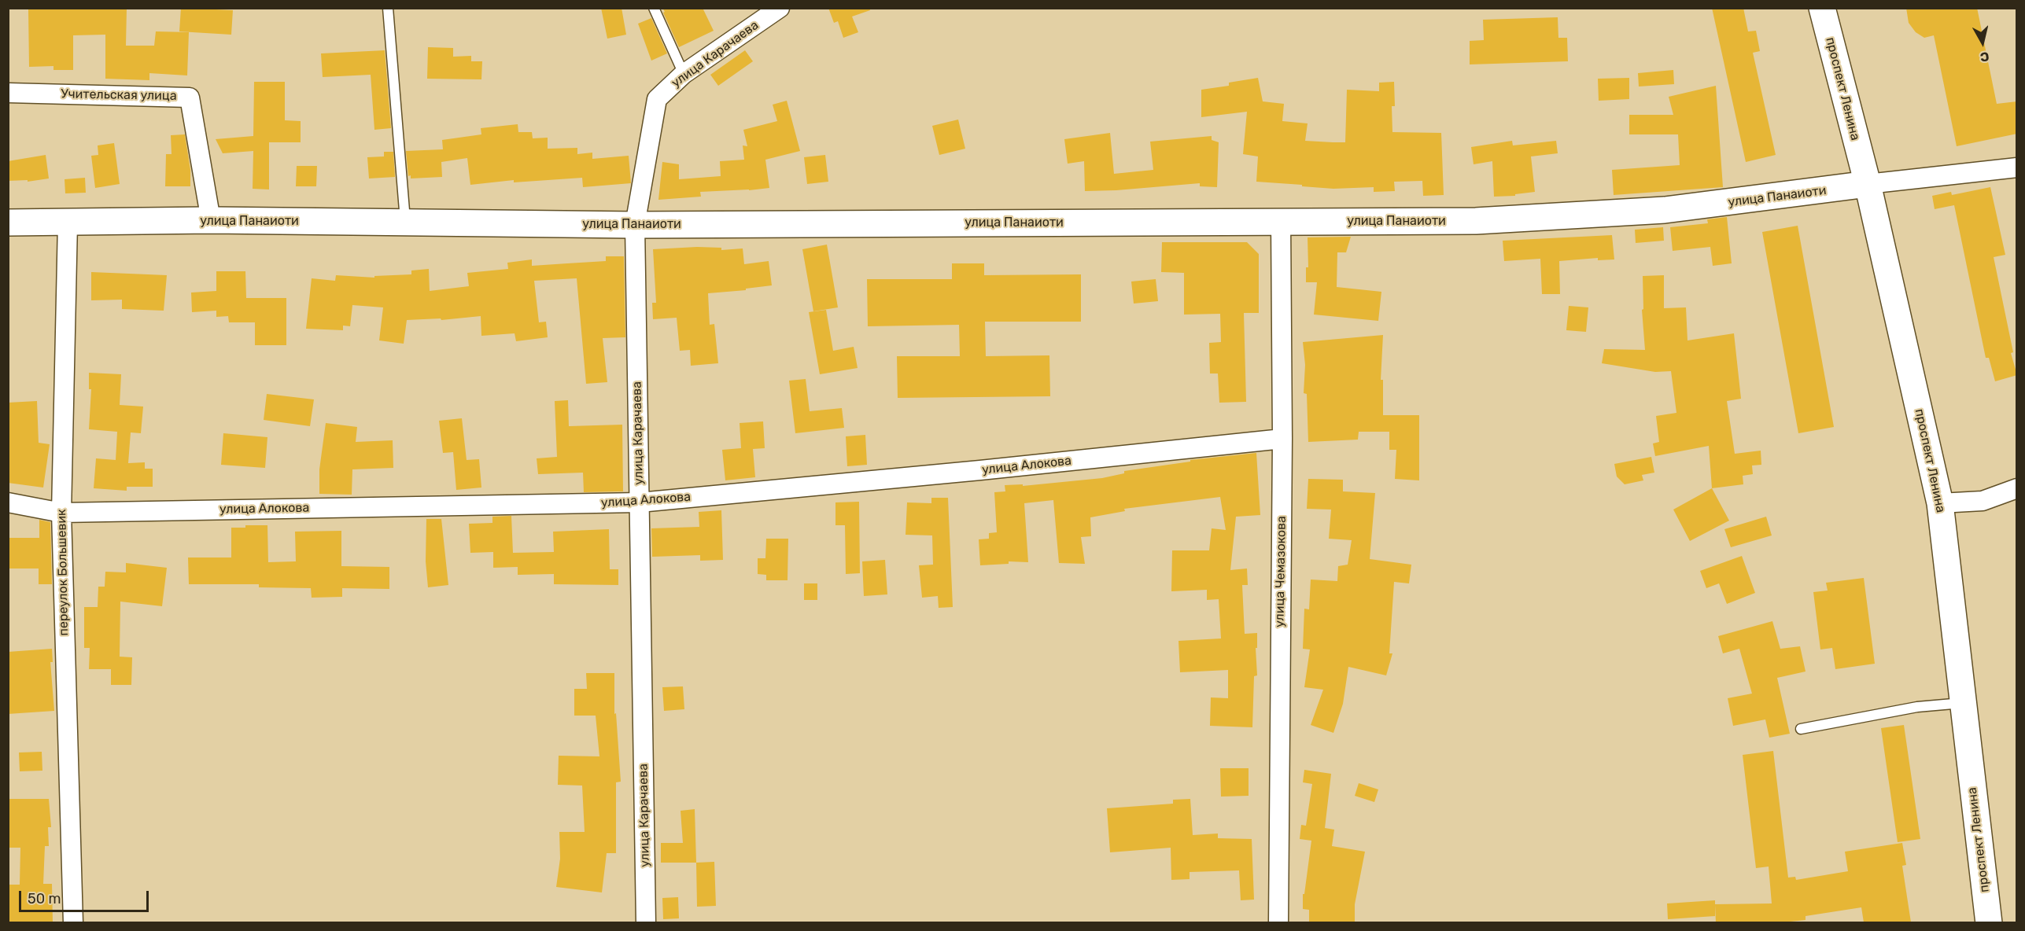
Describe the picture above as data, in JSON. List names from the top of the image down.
{
  "streets": {
    "street": [
      "улица Карачаева",
      "проспект Ленина",
      "Учительская улица",
      "улица Панаиоти",
      "улица Алокова",
      "улица Чемазокова",
      "переулок Большевик"
    ]
  },
  "crossings": [
    ["улица Карачаева", "улица Панаиоти"],
    ["улица Карачаева", "улица Алокова"],
    ["проспект Ленина", "улица Панаиоти"],
    ["Учительская улица", "улица Панаиоти"],
    ["улица Панаиоти", "улица Чемазокова"],
    ["улица Панаиоти", "переулок Большевик"],
    ["улица Алокова", "улица Чемазокова"],
    ["улица Алокова", "переулок Большевик"]
  ],
  "scale_bar": "50 m",
  "north": "bottom"
}
